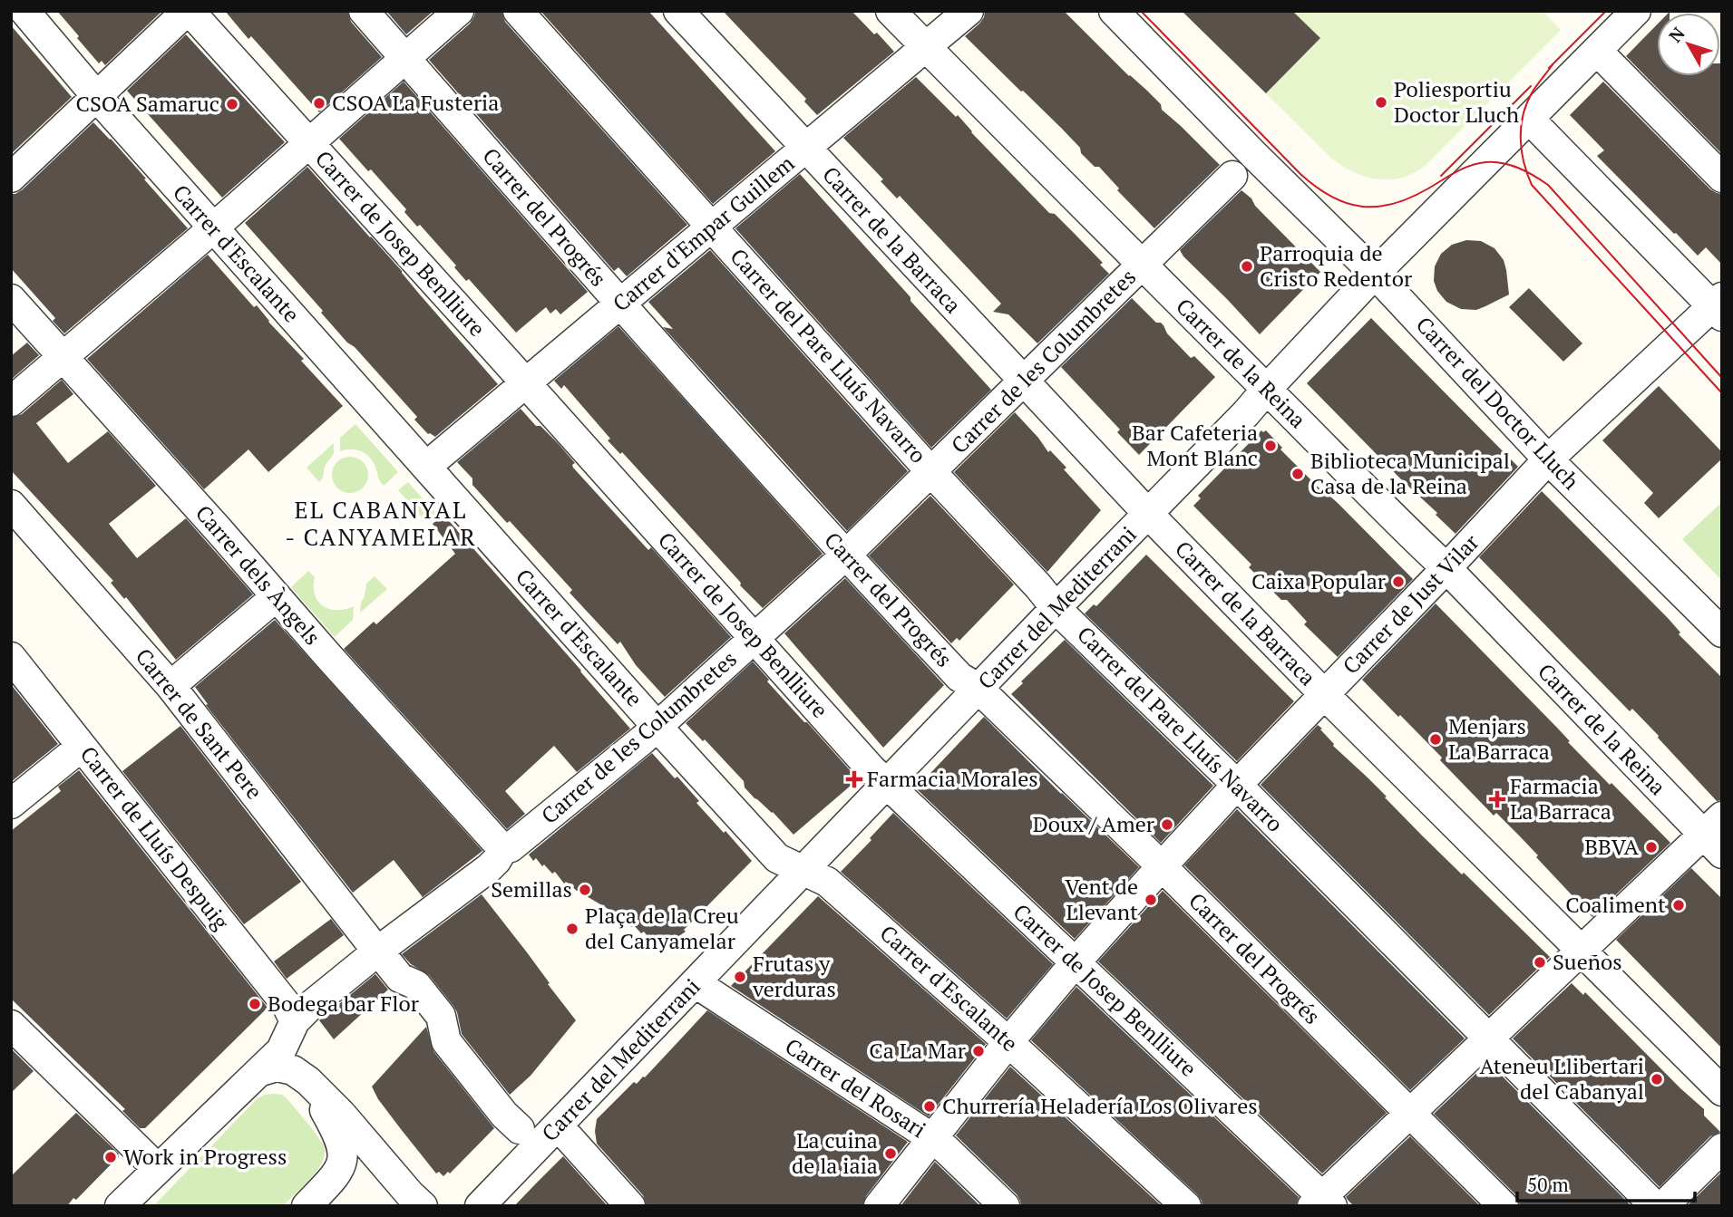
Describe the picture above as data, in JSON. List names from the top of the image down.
{
  "streets": {
    "street": [
      "Carrer del Progrés",
      "Carrer d'Empar Guillem",
      "Carrer de la Barraca",
      "Carrer de Josep Benlliure",
      "Carrer d'Escalante",
      "Carrer del Pare Lluís Navarro",
      "Carrer de les Columbretes",
      "Carrer de la Reina",
      "Carrer del Doctor Lluch",
      "Carrer dels Àngels",
      "Carrer de Just Vilar",
      "Carrer del Mediterrani",
      "Carrer de Sant Pere",
      "Carrer de Lluís Despuig",
      "Carrer del Rosari"
    ]
  },
  "crossings": [
    ["Carrer del Progrés", "Carrer d'Empar Guillem"],
    ["Carrer del Progrés", "Carrer de les Columbretes"],
    ["Carrer del Progrés", "Carrer de Just Vilar"],
    ["Carrer del Progrés", "Carrer del Mediterrani"],
    ["Carrer d'Empar Guillem", "Carrer de la Barraca"],
    ["Carrer d'Empar Guillem", "Carrer de Josep Benlliure"],
    ["Carrer d'Empar Guillem", "Carrer del Pare Lluís Navarro"],
    ["Carrer d'Empar Guillem", "Carrer de la Reina"],
    ["Carrer de la Barraca", "Carrer de les Columbretes"],
    ["Carrer de la Barraca", "Carrer de Just Vilar"],
    ["Carrer de la Barraca", "Carrer del Mediterrani"],
    ["Carrer de Josep Benlliure", "Carrer de les Columbretes"],
    ["Carrer de Josep Benlliure", "Carrer de Just Vilar"],
    ["Carrer de Josep Benlliure", "Carrer del Mediterrani"],
    ["Carrer d'Escalante", "Carrer de les Columbretes"],
    ["Carrer d'Escalante", "Carrer de Just Vilar"],
    ["Carrer d'Escalante", "Carrer del Mediterrani"],
    ["Carrer del Pare Lluís Navarro", "Carrer de les Columbretes"],
    ["Carrer del Pare Lluís Navarro", "Carrer de Just Vilar"],
    ["Carrer del Pare Lluís Navarro", "Carrer del Mediterrani"],
    ["Carrer de les Columbretes", "Carrer de la Reina"],
    ["Carrer de les Columbretes", "Carrer dels Àngels"],
    ["Carrer de les Columbretes", "Carrer de Sant Pere"],
    ["Carrer de les Columbretes", "Carrer de Lluís Despuig"],
    ["Carrer de la Reina", "Carrer de Just Vilar"],
    ["Carrer de la Reina", "Carrer del Mediterrani"],
    ["Carrer del Doctor Lluch", "Carrer de Just Vilar"],
    ["Carrer del Doctor Lluch", "Carrer del Mediterrani"],
    ["Carrer de Just Vilar", "Carrer del Rosari"],
    ["Carrer del Mediterrani", "Carrer del Rosari"]
  ],
  "districts": ["EL CABANYAL - CANYAMELAR"],
  "places": {
    "other": [
      "Poliesportiu Doctor Lluch",
      "CSOA La Fusteria",
      "CSOA Samaruc",
      "Parroquia de Cristo Redentor",
      "Bar Cafeteria Mont Blanc",
      "Biblioteca Municipal Casa de la Reina",
      "Caixa Popular",
      "Menjars La Barraca",
      "Doux / Amer",
      "BBVA",
      "Semillas",
      "Vent de Llevant",
      "Coaliment",
      "Plaça de la Creu del Canyamelar",
      "Sueños",
      "Frutas y verduras",
      "Bodega bar Flor",
      "Ca La Mar",
      "Ateneu Llibertari del Cabanyal",
      "Churrería Heladería Los Olivares",
      "La cuina de la iaia",
      "Work in Progress"
    ],
    "health": ["Farmacia Morales", "Farmacia La Barraca"]
  },
  "scale_bar": "50 m",
  "north": "top left"
}
